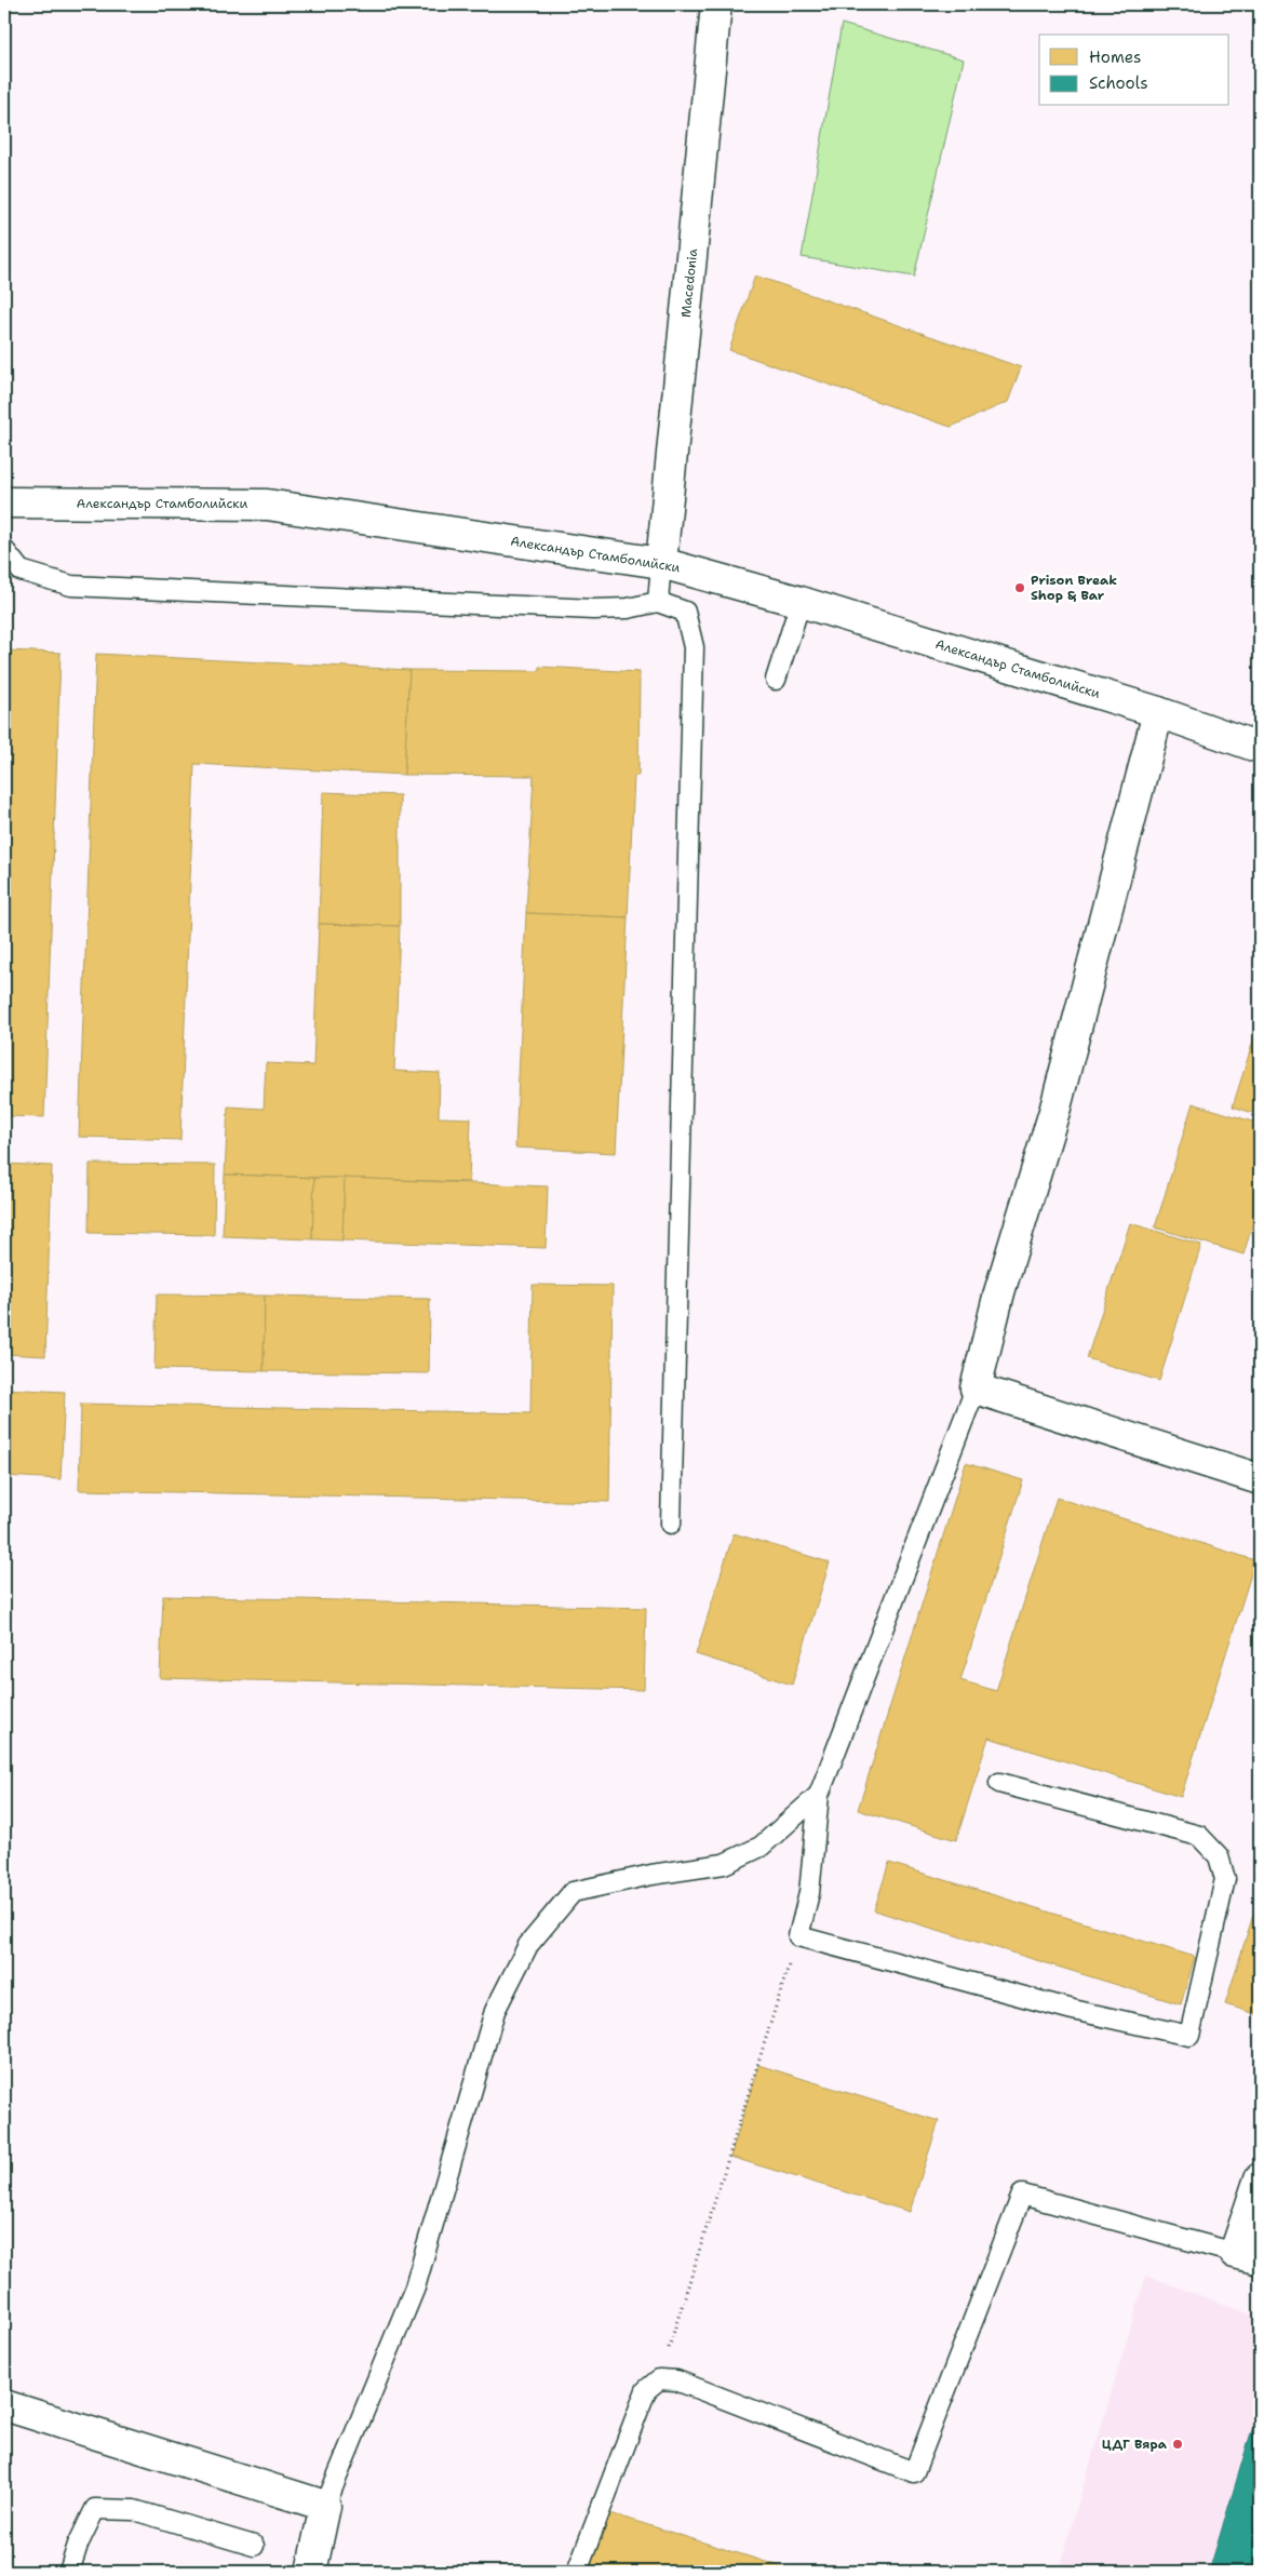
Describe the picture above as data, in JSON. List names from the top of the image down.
{
  "streets": {
    "street": ["Macedonia", "Александър Стамболийски"]
  },
  "crossings": [
    ["Macedonia", "Александър Стамболийски"]
  ],
  "places": ["Prison Break Shop & Bar", "ЦДГ Вяра"],
  "legend": ["Homes", "Schools"]
}
